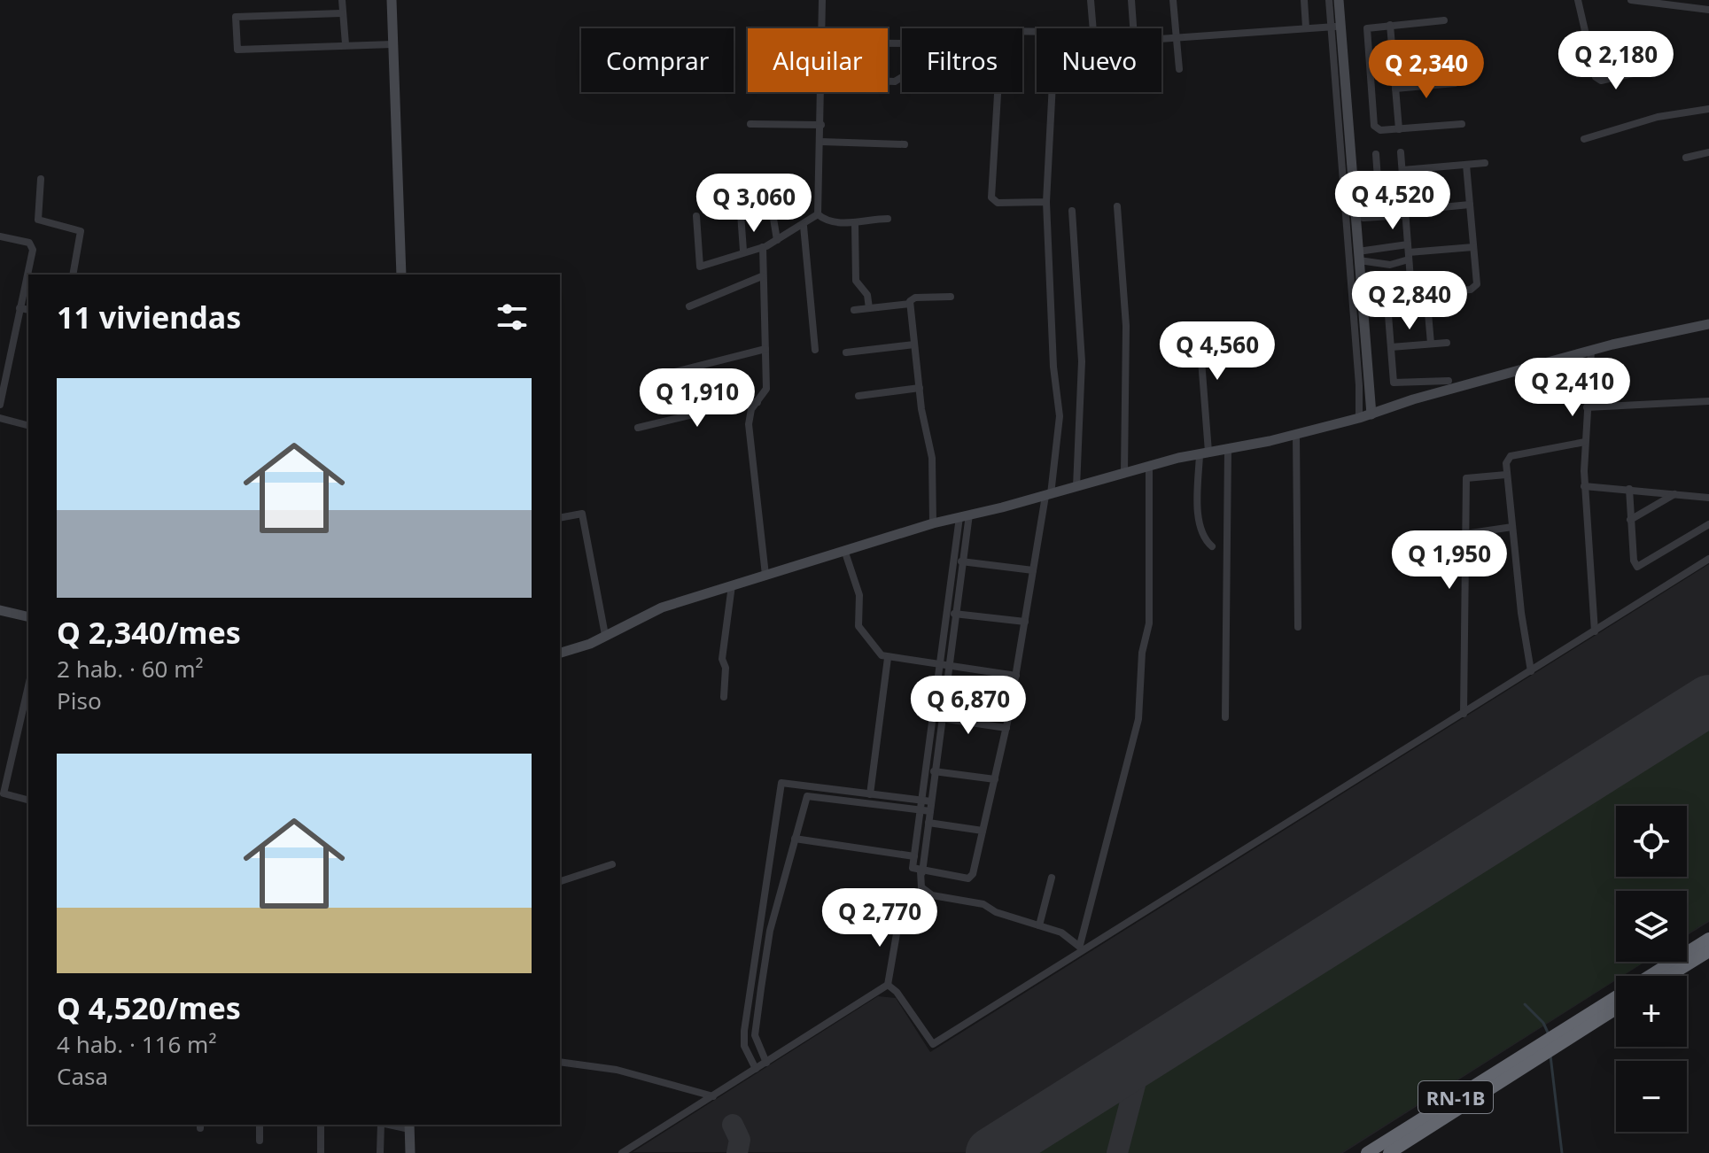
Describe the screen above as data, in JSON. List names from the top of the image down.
{
  "streets": {
    "highway": ["RN-1B"]
  },
  "page": {
    "chip": [
      "Comprar",
      "Alquilar",
      "Filtros",
      "Nuevo"
    ],
    "price": [
      "Q 2,180",
      "Q 2,340",
      "Q 4,520",
      "Q 3,060",
      "Q 2,840",
      "Q 4,560",
      "Q 2,410",
      "Q 1,910",
      "Q 1,950",
      "Q 6,870",
      "Q 2,770"
    ],
    "heading": "11 viviendas",
    "list": [
      {
        "name": "Q 2,340/mes",
        "note": "2 hab. · 60 m² · Piso"
      },
      {
        "name": "Q 4,520/mes",
        "note": "4 hab. · 116 m² · Casa"
      }
    ],
    "map_buttons": ["+", "−"]
  }
}
